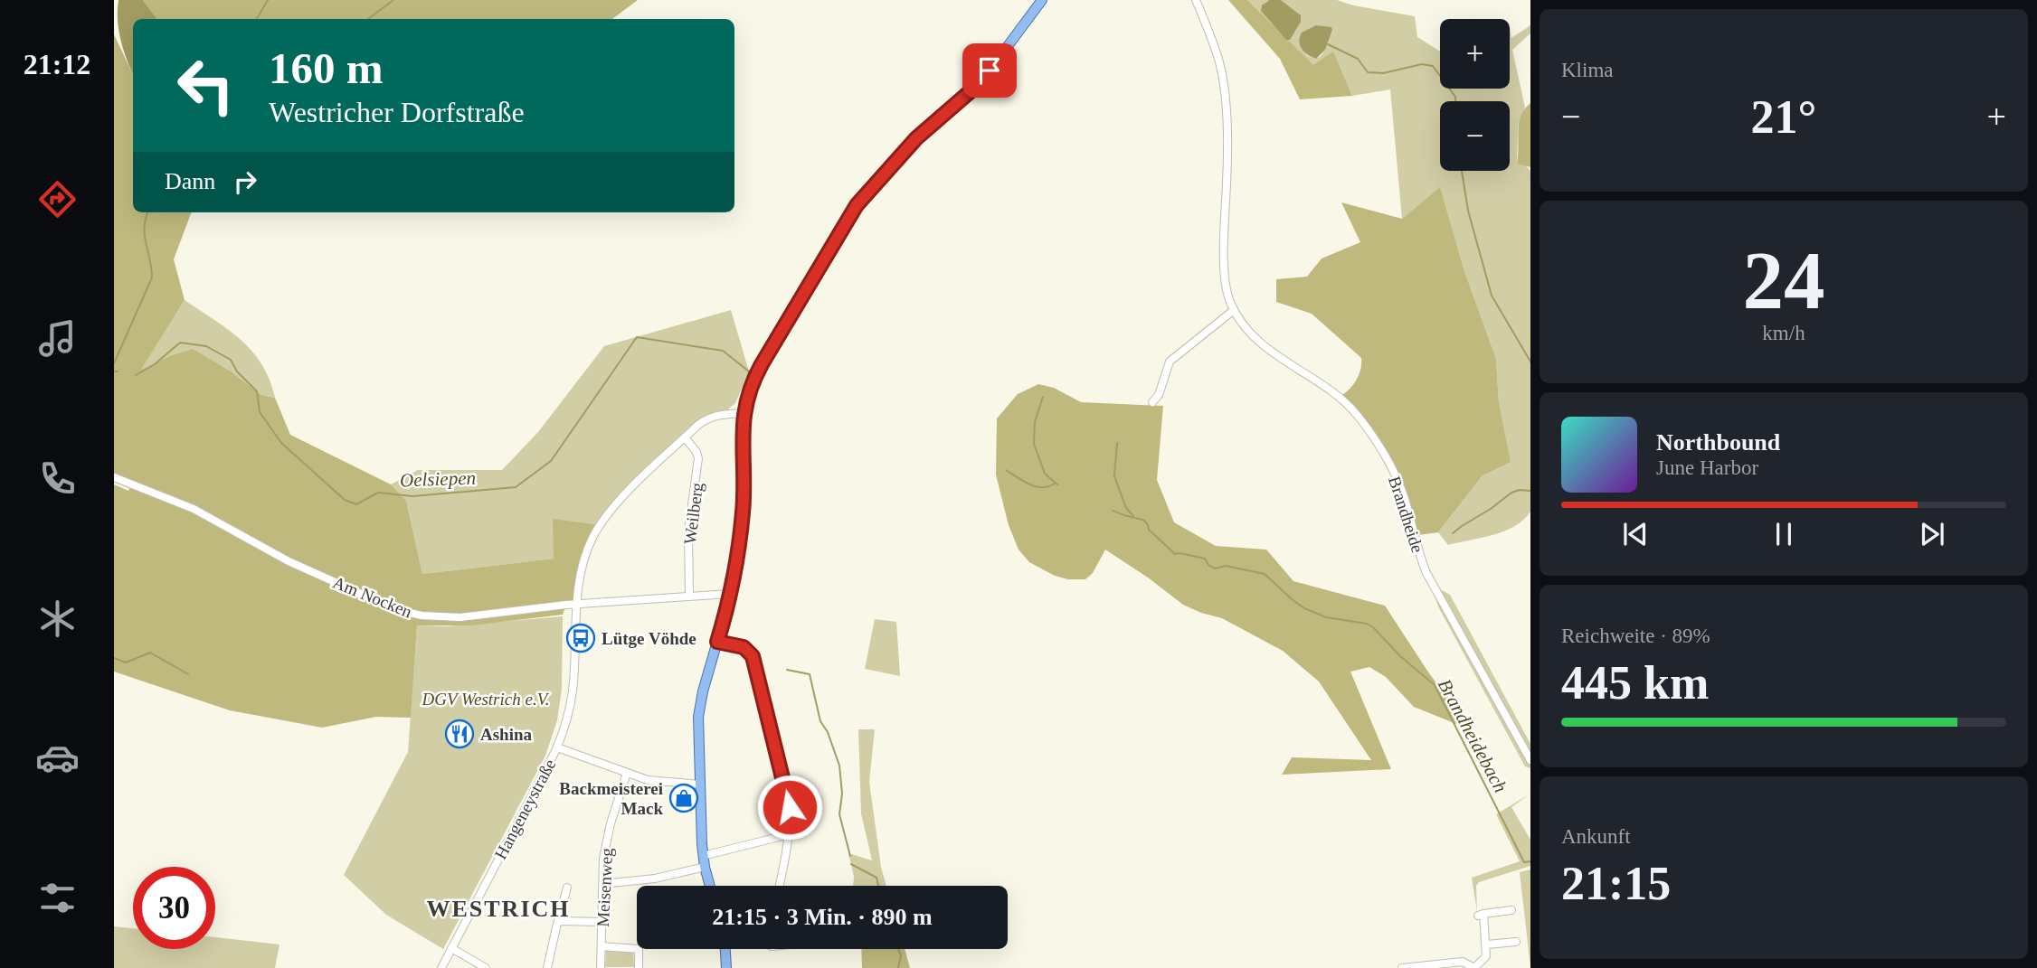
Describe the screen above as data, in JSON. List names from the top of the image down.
{
  "streets": {
    "street": [
      "Weilberg",
      "Brandheide",
      "Am Nocken",
      "Hangeneystraße",
      "Meisenweg"
    ]
  },
  "crossings": [
    ["Weilberg", "Am Nocken"],
    ["Hangeneystraße", "Meisenweg"]
  ],
  "districts": ["WESTRICH"],
  "water": ["Oelsiepen", "Brandheidebach"],
  "parks": ["DGV Westrich e.V."],
  "places": {
    "bus stop": ["Lütge Vöhde"],
    "restaurant": ["Ashina"],
    "shop": ["Backmeisterei Mack"]
  },
  "page": {
    "tabs": "21:12",
    "tile": [
      "Klima",
      ["24", "km/h"],
      ["Reichweite · 89%", "445 km"],
      ["Ankunft", "21:15"]
    ],
    "map_buttons": ["+", "−"],
    "turn": ["160 m", "Westricher Dorfstraße"],
    "heat": ["−", "21°", "+"],
    "then": "Dann",
    "song": ["Northbound", "June Harbor"],
    "limit": "30",
    "trip": "21:15 · 3 Min. · 890 m"
  }
}
